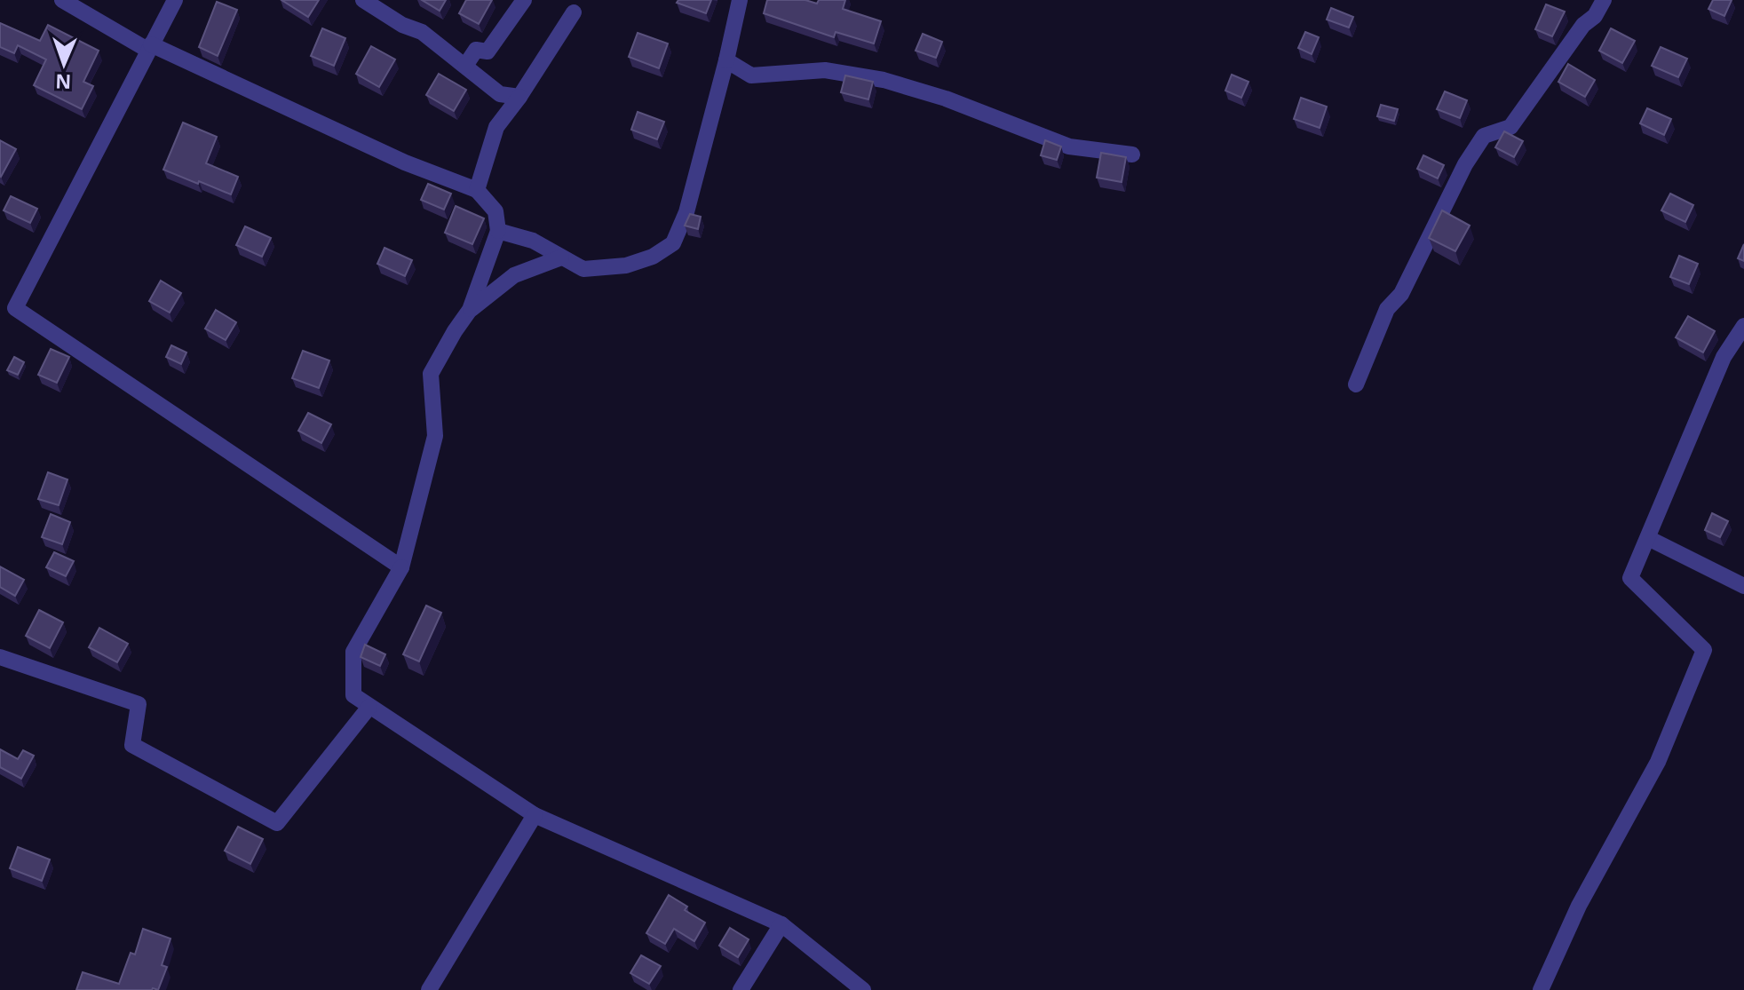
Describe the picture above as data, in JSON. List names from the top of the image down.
{
  "north": "bottom"
}
